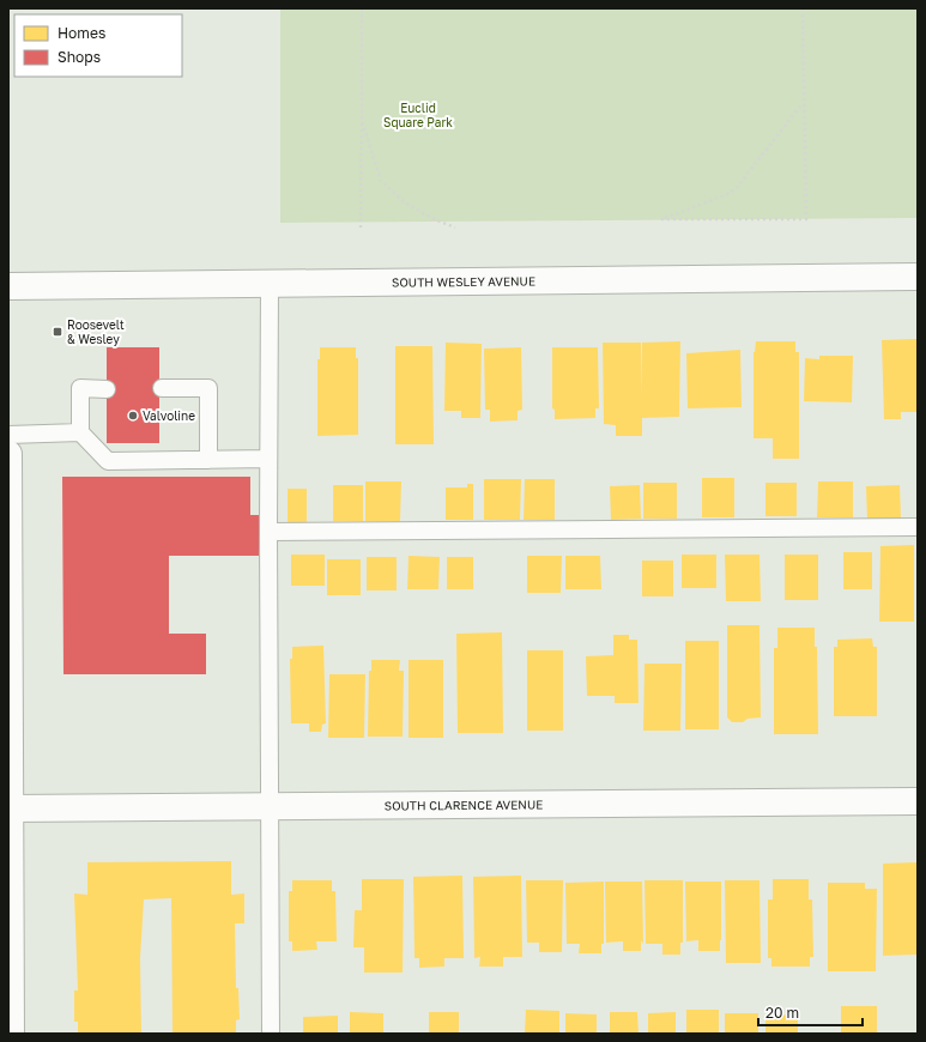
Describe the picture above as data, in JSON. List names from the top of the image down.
{
  "streets": {
    "street": ["SOUTH WESLEY AVENUE", "SOUTH CLARENCE AVENUE"]
  },
  "parks": ["Euclid Square Park"],
  "places": {
    "transit": ["Roosevelt & Wesley"],
    "other": ["Valvoline"]
  },
  "legend": ["Homes", "Shops"],
  "scale_bar": "20 m"
}
